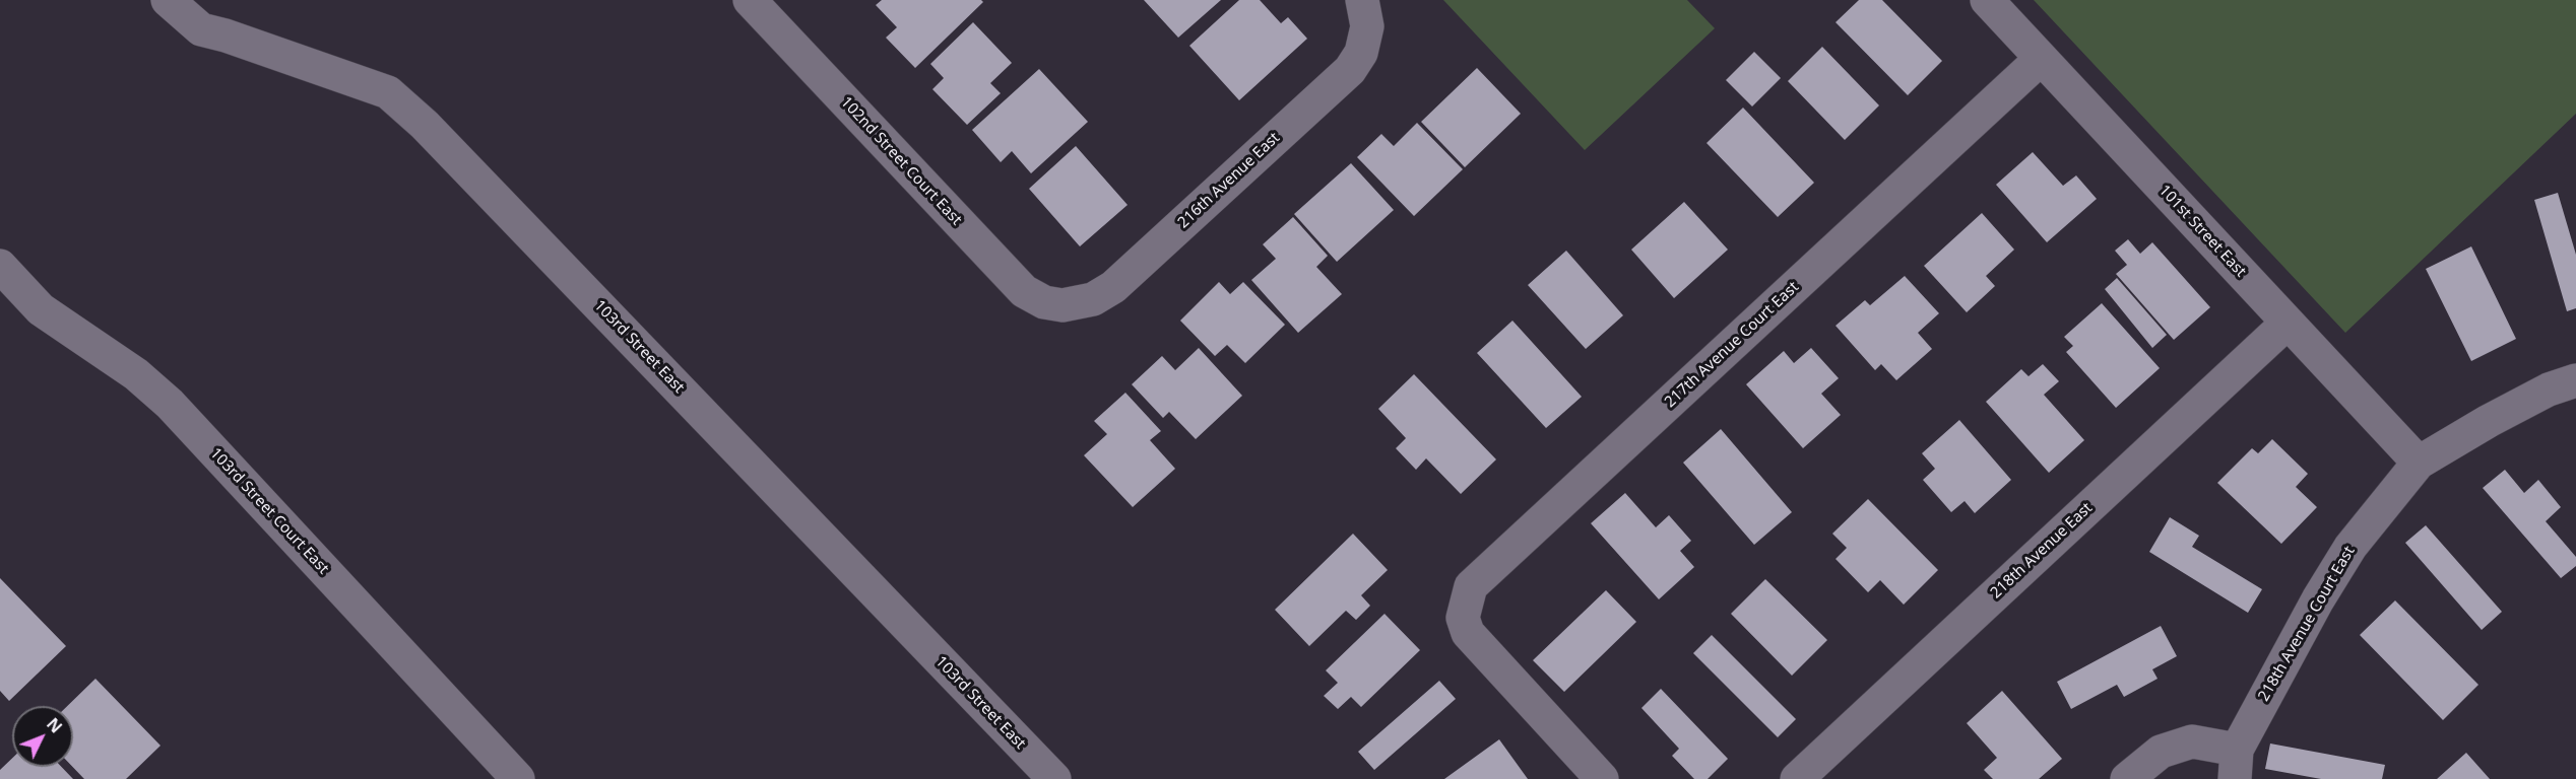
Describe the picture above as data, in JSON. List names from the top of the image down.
{
  "streets": {
    "street": [
      "102nd Street Court East",
      "216th Avenue East",
      "101st Street East",
      "217th Avenue Court East",
      "103rd Street East",
      "103rd Street Court East",
      "218th Avenue East",
      "218th Avenue Court East"
    ]
  },
  "crossings": [
    ["102nd Street Court East", "216th Avenue East"],
    ["101st Street East", "217th Avenue Court East"],
    ["101st Street East", "218th Avenue East"],
    ["101st Street East", "218th Avenue Court East"]
  ],
  "north": "top right"
}
